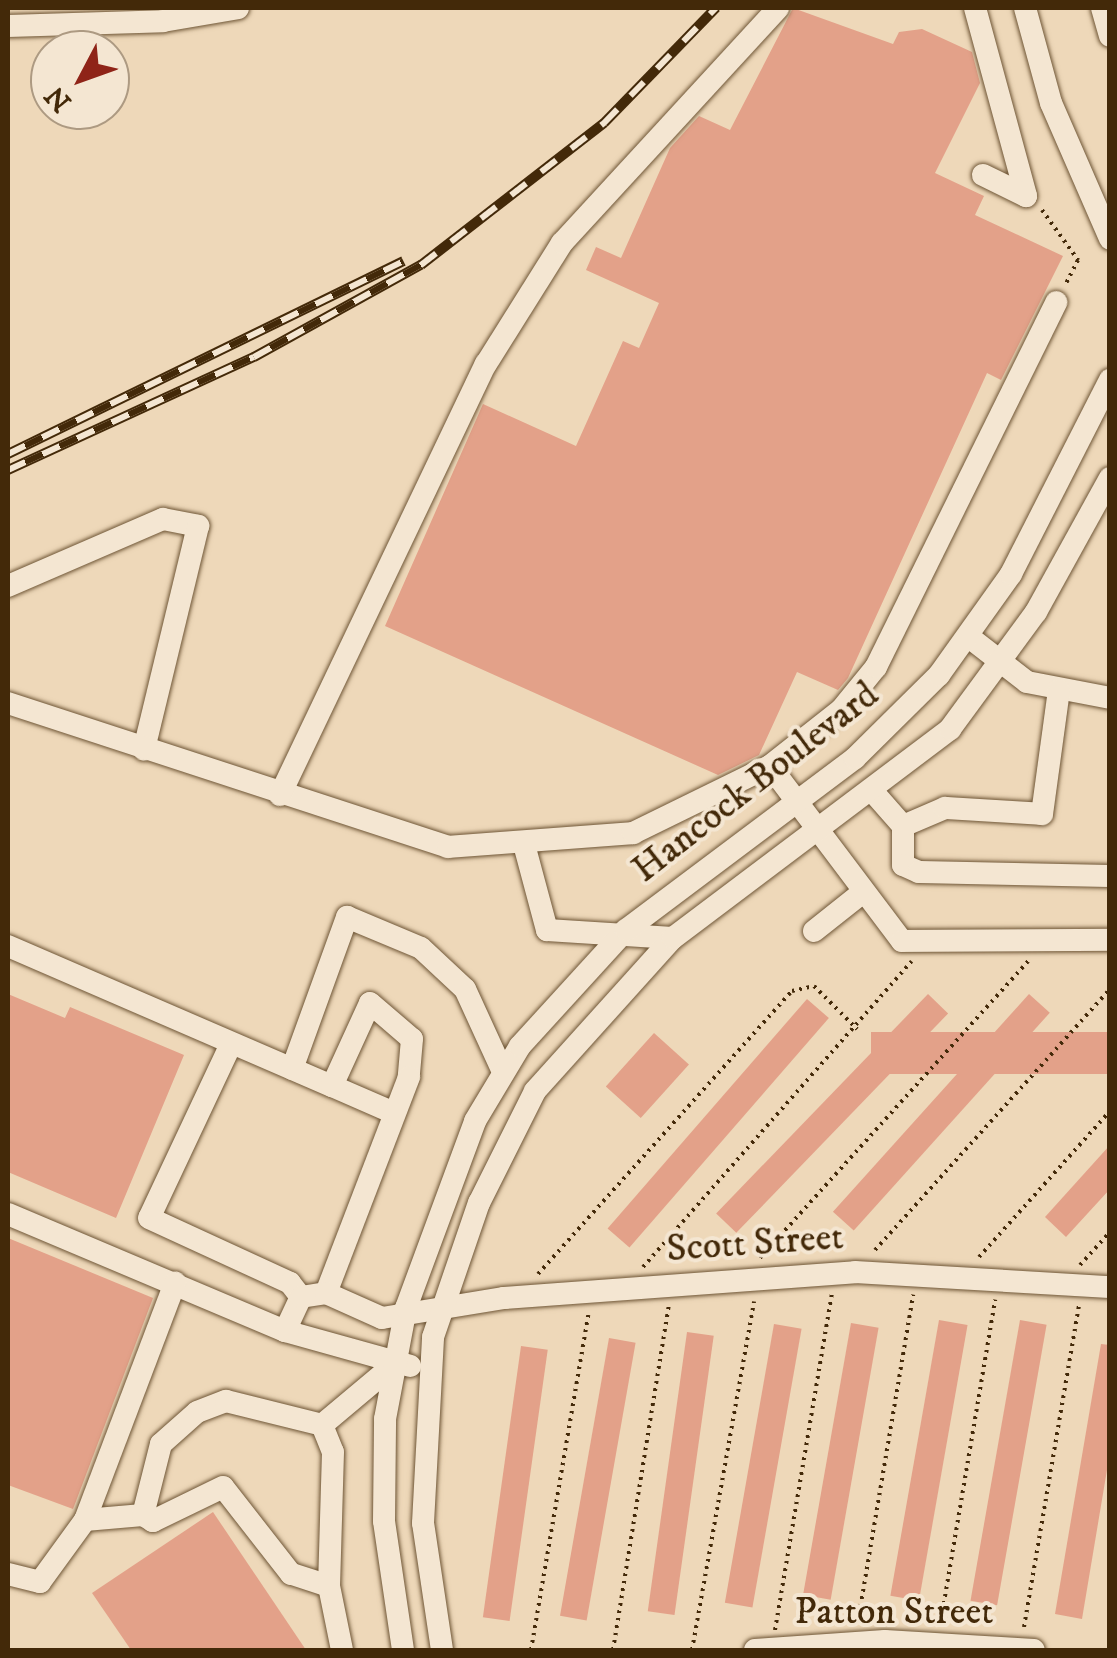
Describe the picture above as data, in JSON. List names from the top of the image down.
{
  "streets": {
    "street": ["Hancock Boulevard", "Scott Street", "Patton Street"]
  },
  "crossings": [
    ["Hancock Boulevard", "Scott Street"]
  ],
  "north": "bottom left"
}
